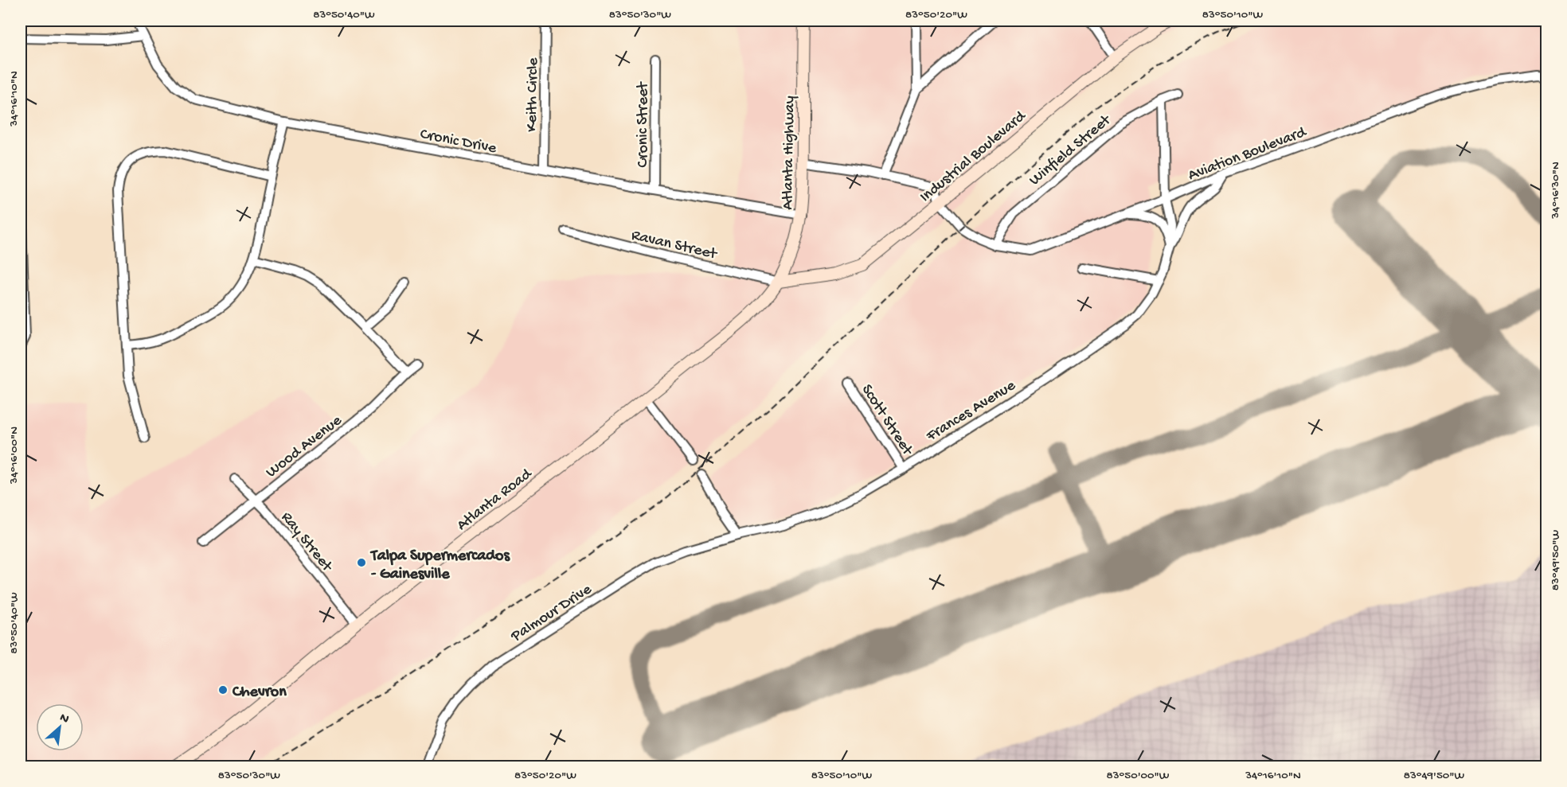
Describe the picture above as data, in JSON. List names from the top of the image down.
{
  "streets": {
    "main road": ["Atlanta Highway", "Industrial Boulevard", "Atlanta Road"],
    "street": [
      "Keith Circle",
      "Cronic Street",
      "Cronic Drive",
      "Winfield Street",
      "Aviation Boulevard",
      "Ravan Street",
      "Frances Avenue",
      "Scott Street",
      "Wood Avenue",
      "Ray Street",
      "Palmour Drive"
    ]
  },
  "crossings": [
    ["Keith Circle", "Cronic Drive"],
    ["Cronic Street", "Cronic Drive"],
    ["Cronic Drive", "Atlanta Highway"],
    ["Winfield Street", "Aviation Boulevard"],
    ["Winfield Street", "Frances Avenue"],
    ["Aviation Boulevard", "Industrial Boulevard"],
    ["Aviation Boulevard", "Frances Avenue"],
    ["Atlanta Highway", "Industrial Boulevard"],
    ["Atlanta Highway", "Ravan Street"],
    ["Atlanta Highway", "Atlanta Road"],
    ["Industrial Boulevard", "Ravan Street"],
    ["Industrial Boulevard", "Atlanta Road"],
    ["Ravan Street", "Atlanta Road"],
    ["Frances Avenue", "Scott Street"],
    ["Frances Avenue", "Palmour Drive"],
    ["Wood Avenue", "Ray Street"],
    ["Atlanta Road", "Ray Street"]
  ],
  "places": ["Talpa Supermercados - Gainesville", "Chevron"],
  "north": "top right",
  "coordinates": [
    "83°50'40\"W",
    "83°50'30\"W",
    "83°50'20\"W",
    "83°50'10\"W",
    "34°16'10\"N",
    "34°16'30\"N",
    "34°16'00\"N",
    "83°49'50\"W",
    "83°50'00\"W"
  ]
}
